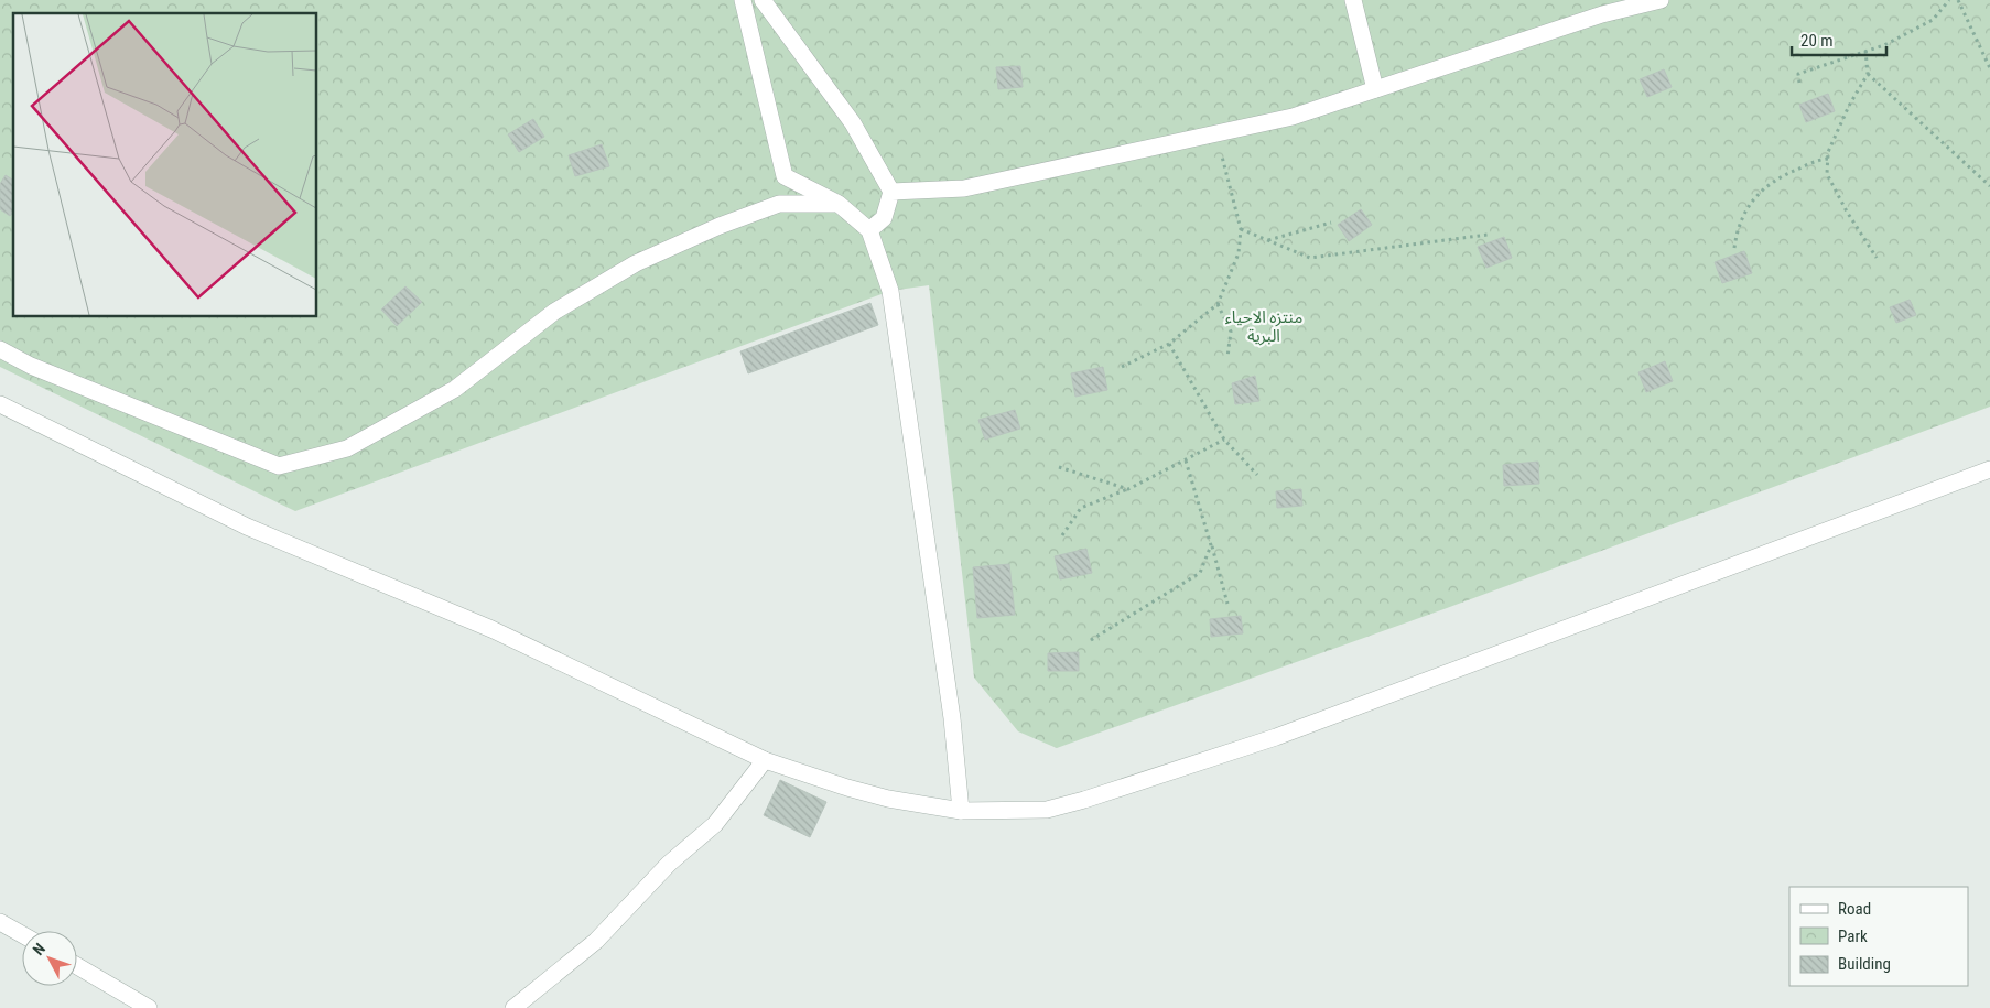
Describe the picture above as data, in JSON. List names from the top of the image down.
{
  "parks": ["منتزه الاحياء البرية"],
  "legend": ["Road", "Park", "Building"],
  "scale_bar": "20 m",
  "north": "top left"
}
